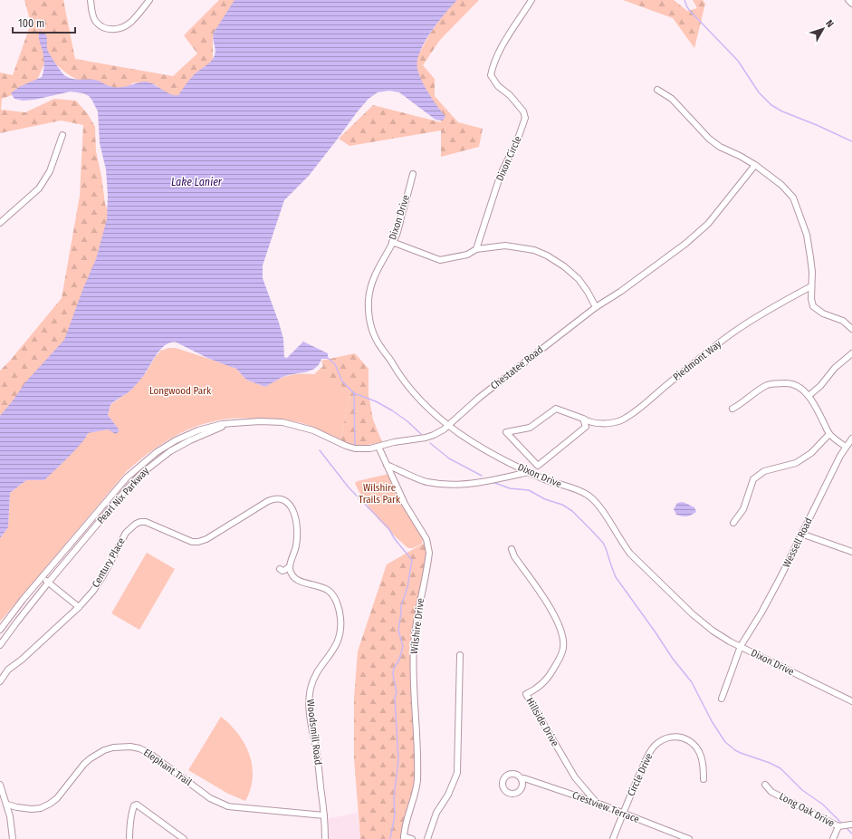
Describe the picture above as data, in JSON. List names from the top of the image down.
{
  "streets": {
    "street": [
      "Dixon Circle",
      "Dixon Drive",
      "Piedmont Way",
      "Chestatee Road",
      "Pearl Nix Parkway",
      "Wessell Road",
      "Century Place",
      "Wilshire Drive",
      "Hillside Drive",
      "Woodsmill Road",
      "Elephant Trail",
      "Circle Drive",
      "Crestview Terrace",
      "Long Oak Drive"
    ]
  },
  "crossings": [
    ["Dixon Drive", "Chestatee Road"],
    ["Dixon Drive", "Wessell Road"],
    ["Chestatee Road", "Pearl Nix Parkway"],
    ["Chestatee Road", "Wilshire Drive"],
    ["Century Place", "Woodsmill Road"],
    ["Hillside Drive", "Crestview Terrace"],
    ["Woodsmill Road", "Elephant Trail"],
    ["Circle Drive", "Crestview Terrace"]
  ],
  "water": ["Lake Lanier"],
  "parks": ["Longwood Park", "Wilshire Trails Park"],
  "scale_bar": "100 m",
  "north": "top right"
}
